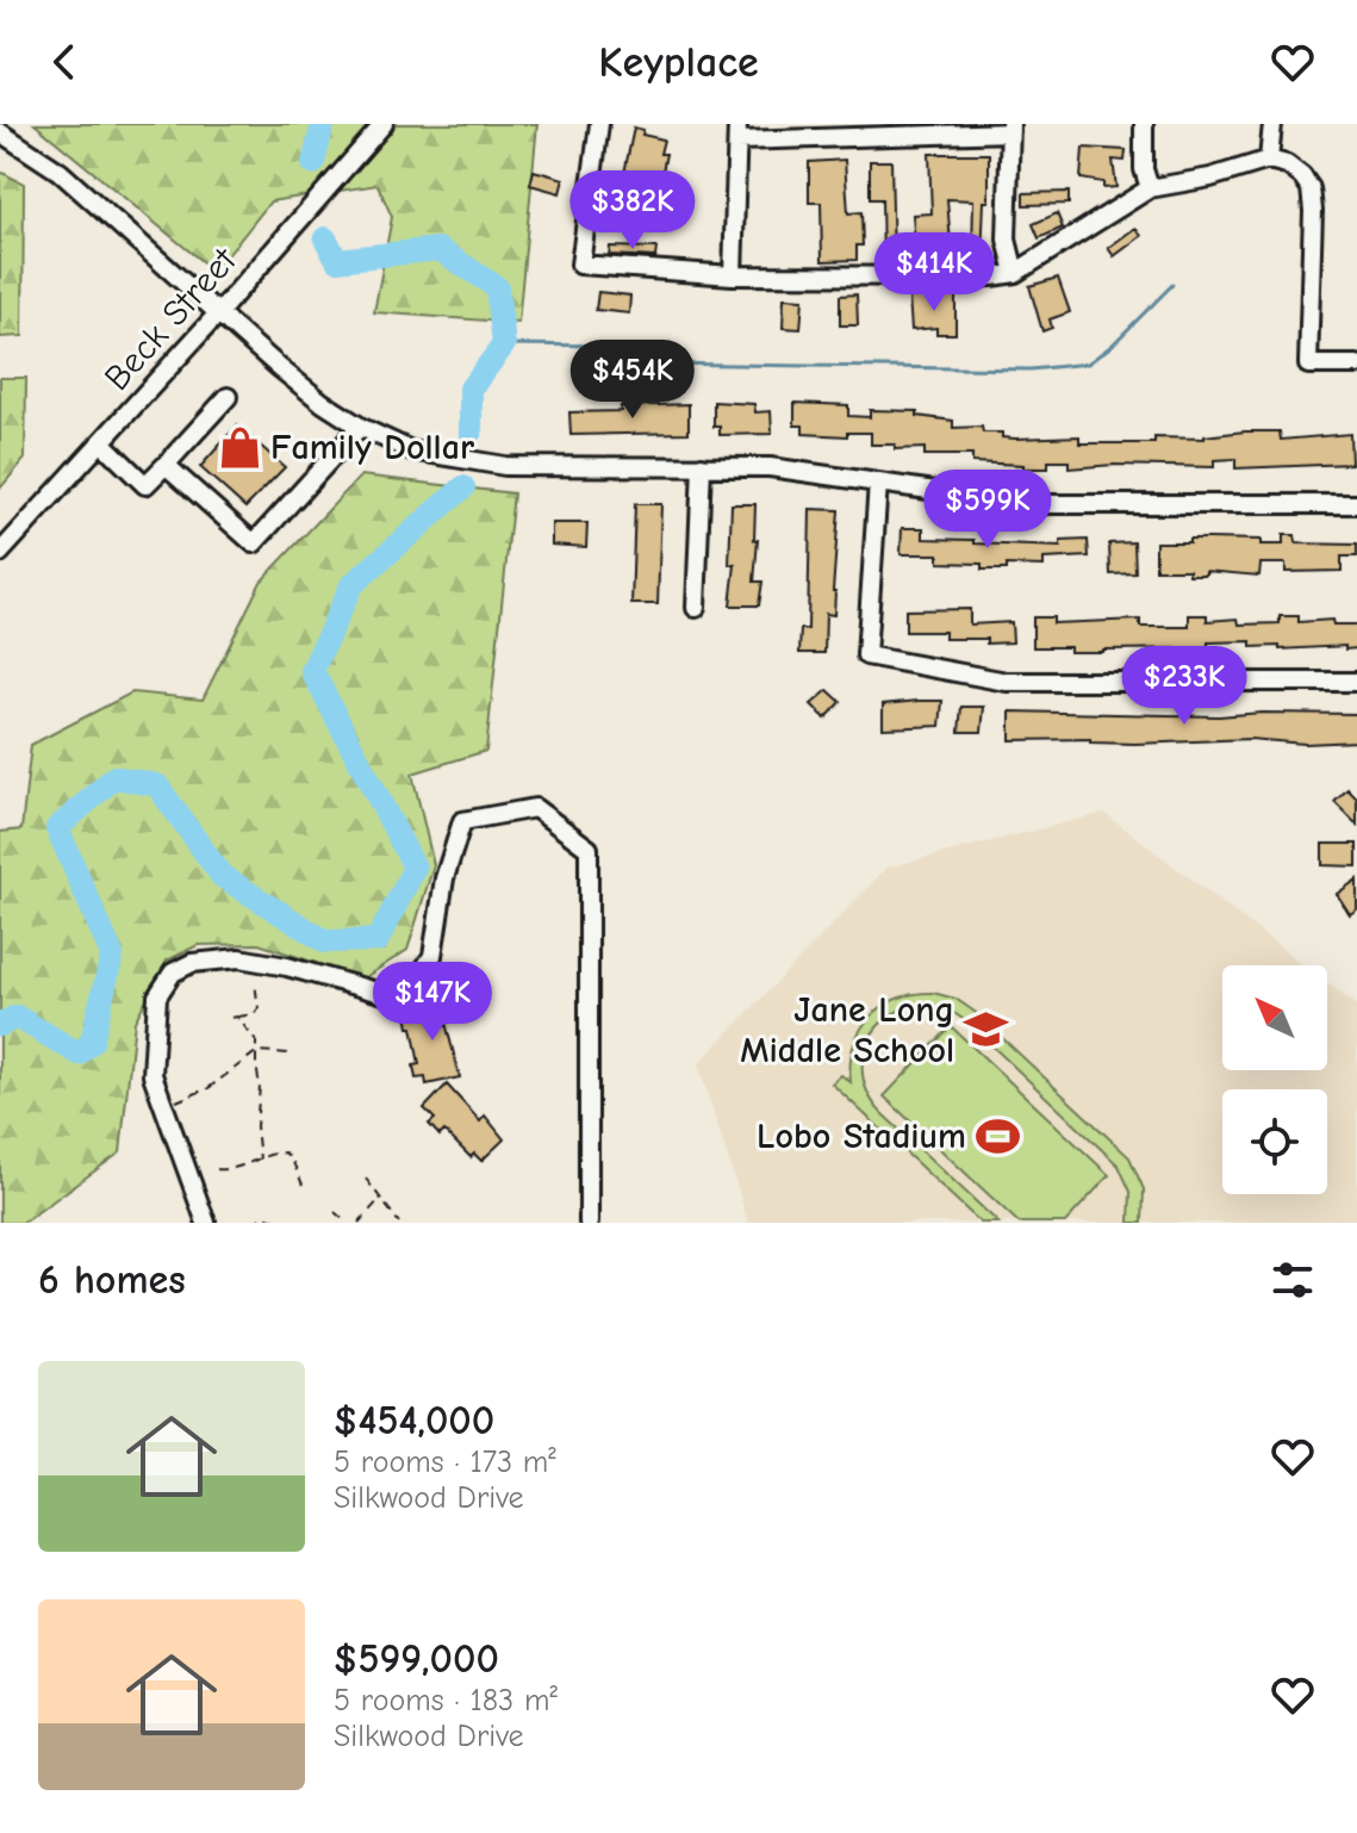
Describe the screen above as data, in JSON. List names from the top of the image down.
{
  "streets": {
    "street": ["Beck Street"]
  },
  "places": {
    "shop": ["Family Dollar"],
    "school or university": ["Jane Long Middle School"],
    "sports": ["Lobo Stadium"]
  },
  "north": "top left",
  "page": {
    "header": "Keyplace",
    "price": [
      "$382K",
      "$414K",
      "$454K",
      "$599K",
      "$233K",
      "$147K"
    ],
    "heading": "6 homes",
    "list": [
      {
        "name": "$454,000",
        "note": "5 rooms · 173 m² · Silkwood Drive"
      },
      {
        "name": "$599,000",
        "note": "5 rooms · 183 m² · Silkwood Drive"
      }
    ]
  }
}
